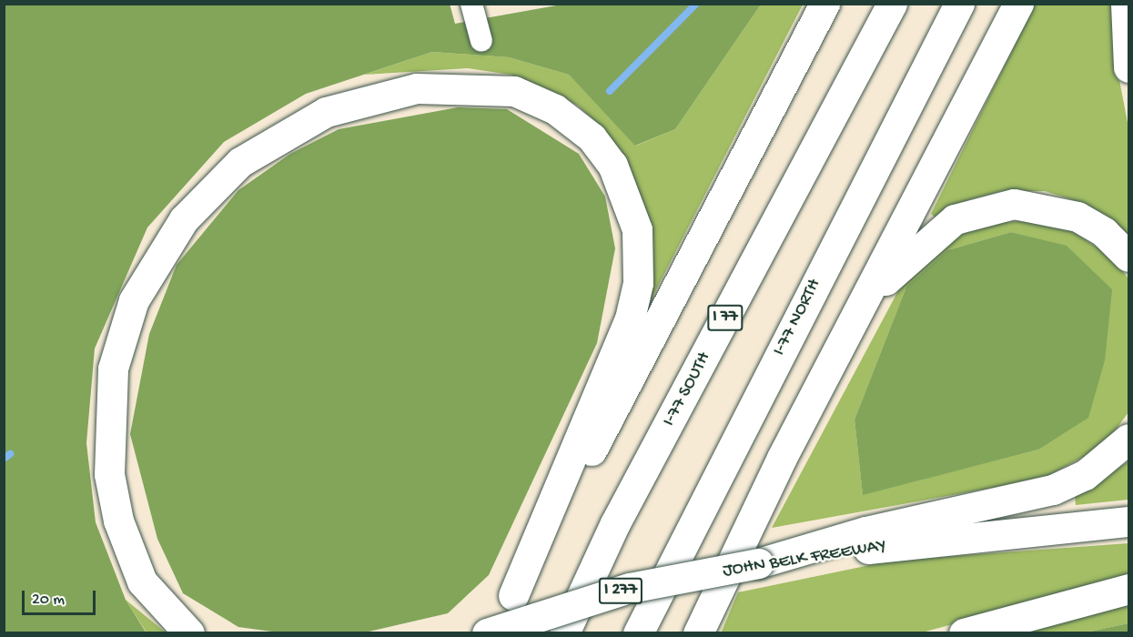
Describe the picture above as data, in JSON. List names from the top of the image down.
{
  "streets": {
    "highway": [
      "I 77",
      "I-77 NORTH",
      "I-77 SOUTH",
      "JOHN BELK FREEWAY",
      "I 277"
    ]
  },
  "scale_bar": "20 m"
}
